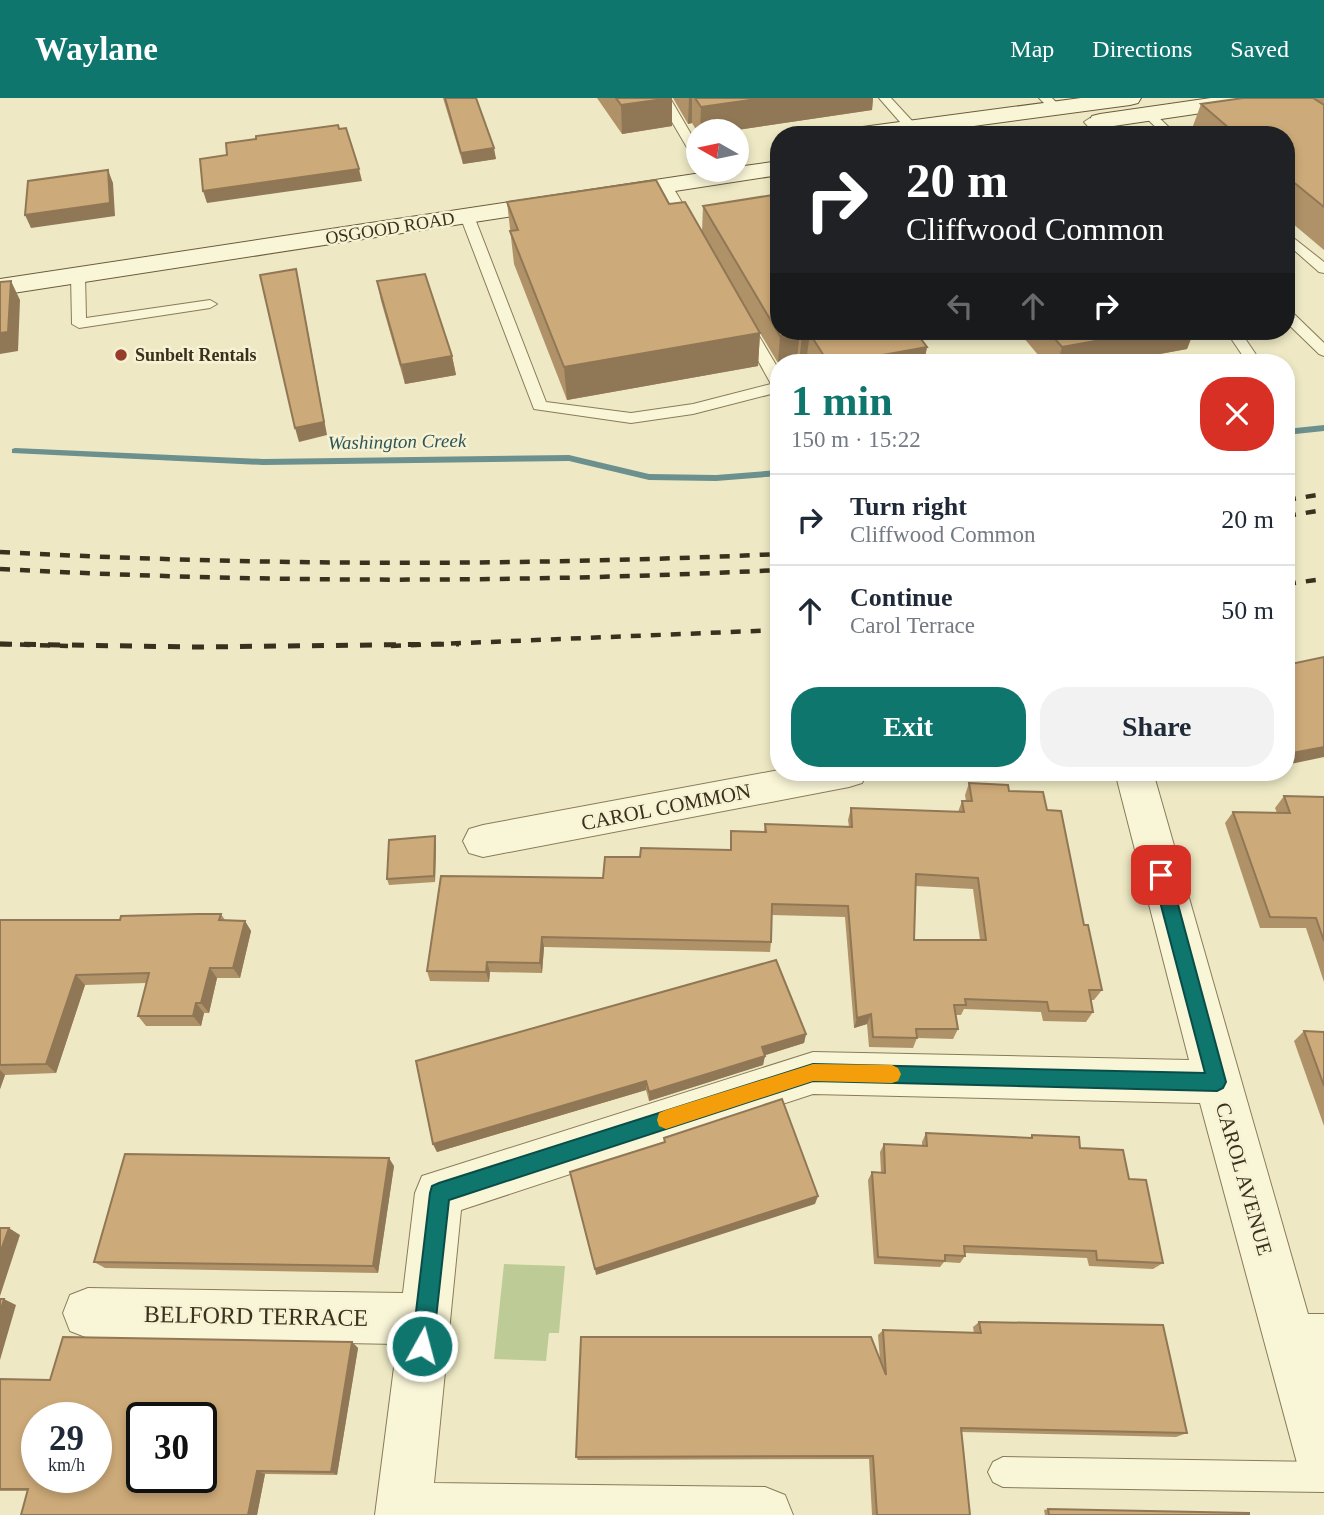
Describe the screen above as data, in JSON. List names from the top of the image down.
{
  "streets": {
    "main road": [
      "OSGOOD ROAD",
      "CAROL COMMON",
      "CAROL AVENUE",
      "BELFORD TERRACE"
    ]
  },
  "water": ["Washington Creek"],
  "places": ["Sunbelt Rentals"],
  "north": "left",
  "page": {
    "header": "Waylane",
    "nav": ["Map", "Directions", "Saved"],
    "turn": ["20 m", "Cliffwood Common"],
    "heading": ["1 min", "150 m · 15:22"],
    "list": [
      {
        "name": "Turn right",
        "note": "Cliffwood Common",
        "value": "20 m"
      },
      {
        "name": "Continue",
        "note": "Carol Terrace",
        "value": "50 m"
      }
    ],
    "buttons": ["Exit", "Share"],
    "speed": "29 km/h",
    "limit": "30"
  }
}
